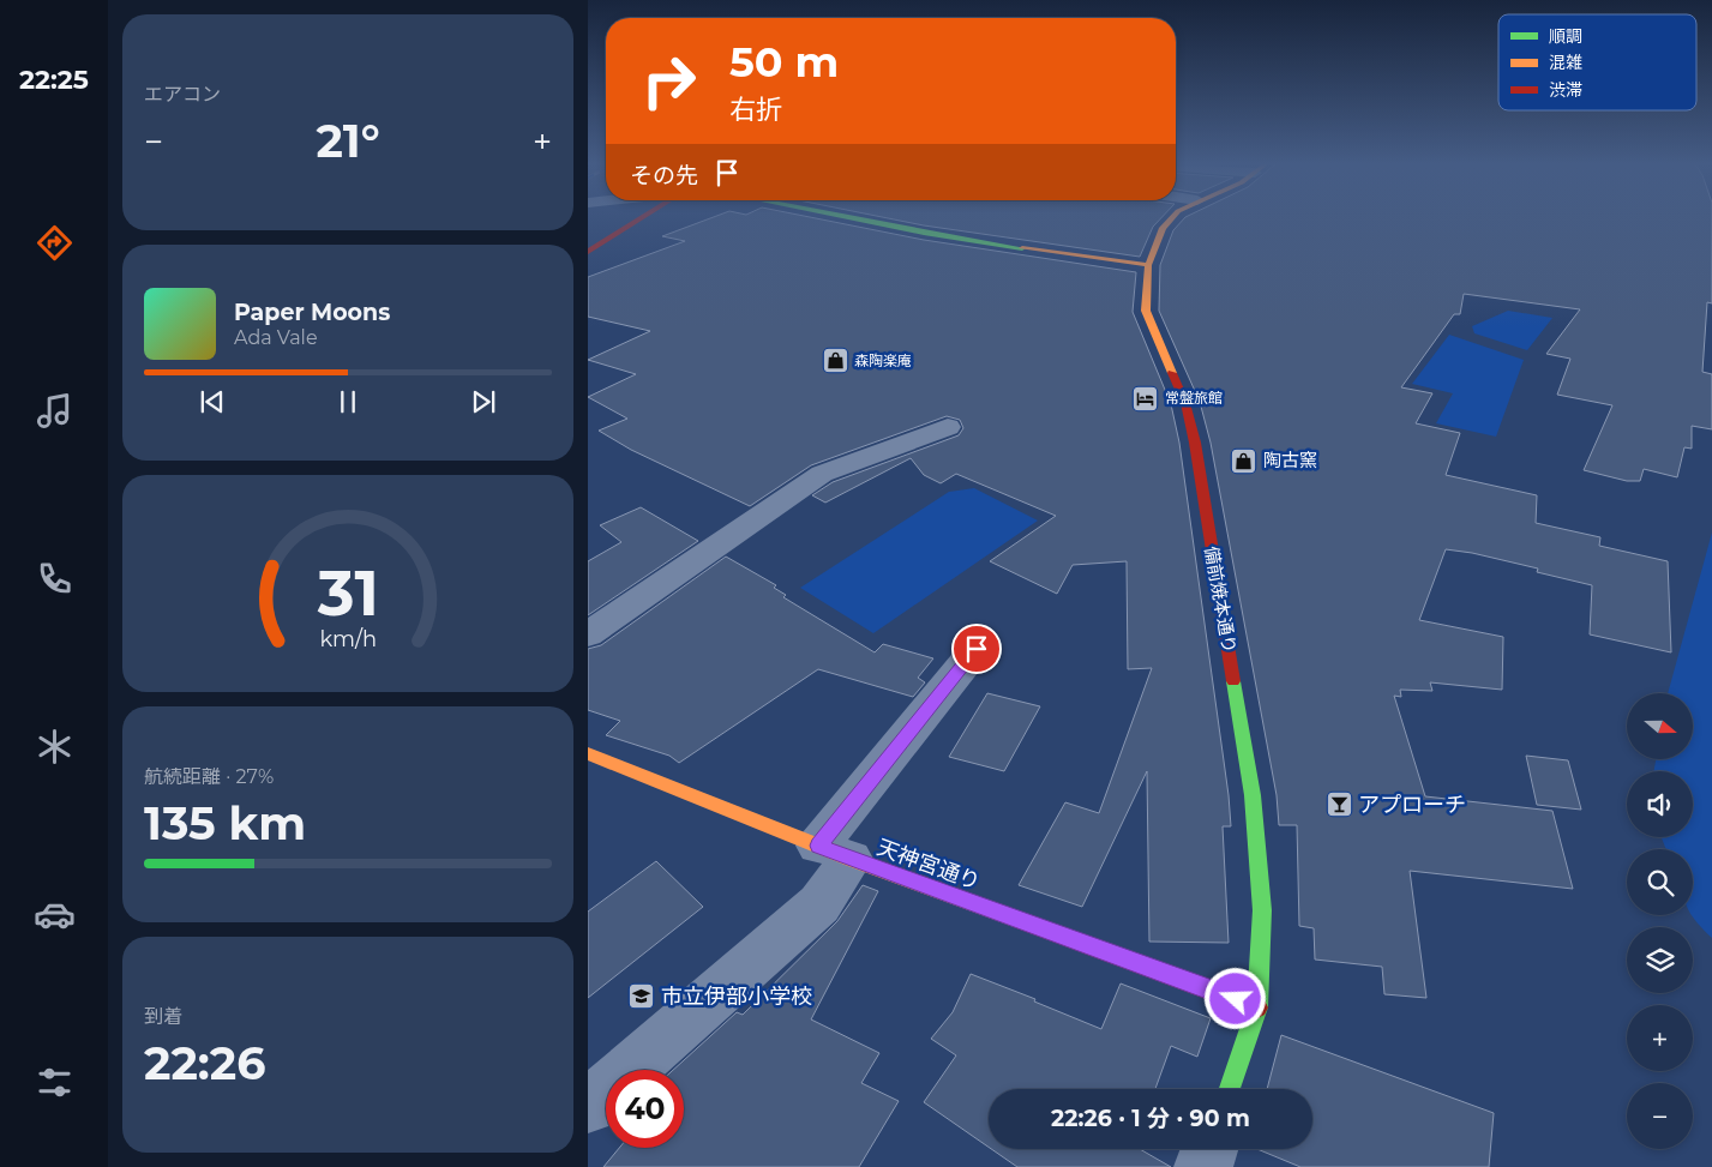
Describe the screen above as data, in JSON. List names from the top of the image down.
{
  "streets": {
    "main road": ["備前焼本通り", "天神宮通り"]
  },
  "crossings": [
    ["備前焼本通り", "天神宮通り"]
  ],
  "places": {
    "shop": ["森陶楽庵", "陶古窯"],
    "hotel": ["常盤旅館"],
    "bar": ["アプローチ"],
    "school or university": ["市立伊部小学校"]
  },
  "legend": ["順調", "混雑", "渋滞"],
  "north": "right",
  "page": {
    "tabs": "22:25",
    "tile": [
      "エアコン",
      ["航続距離 · 27%", "135 km"],
      ["到着", "22:26"]
    ],
    "turn": ["50 m", "右折"],
    "heat": ["−", "21°", "+"],
    "then": "その先",
    "song": ["Paper Moons", "Ada Vale"],
    "map_buttons": ["+", "−"],
    "limit": "40",
    "trip": "22:26 · 1 分 · 90 m",
    "gauge": ["31", "km/h"]
  }
}
